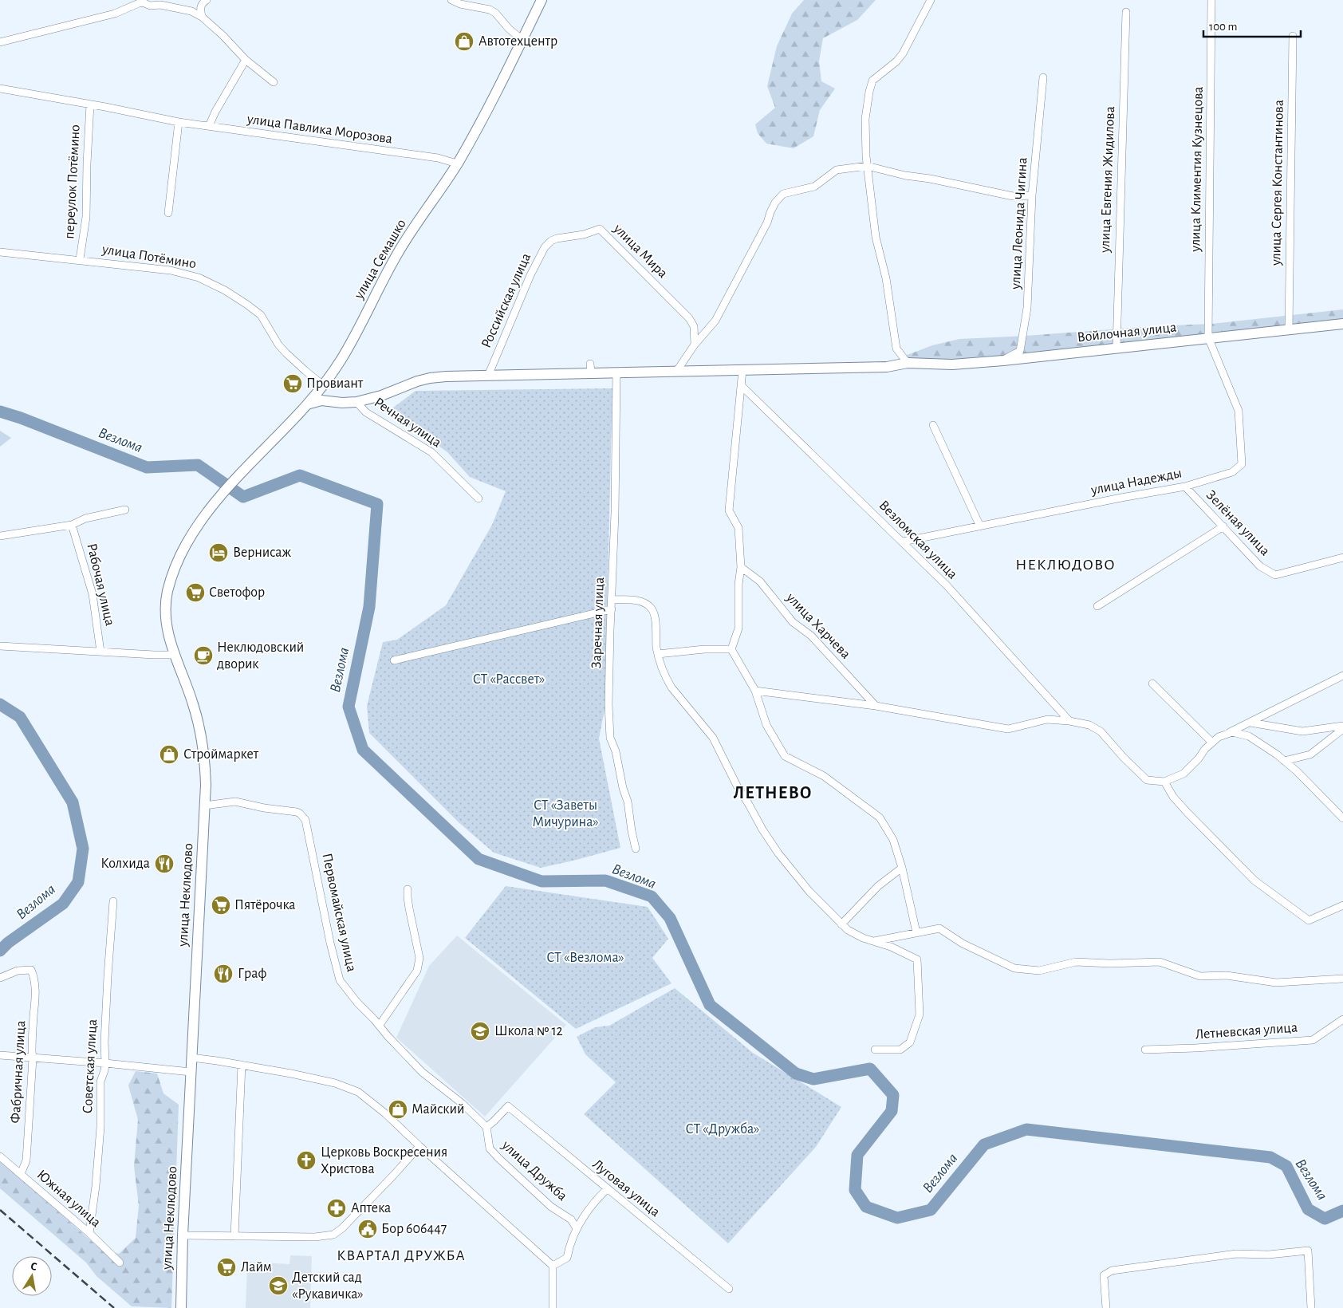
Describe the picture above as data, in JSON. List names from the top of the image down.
{
  "streets": {
    "main road": ["улица Семашко", "Войлочная улица", "улица Неклюдово"],
    "street": [
      "улица Павлика Морозова",
      "улица Климентия Кузнецова",
      "улица Евгения Жидилова",
      "переулок Потёмино",
      "улица Сергея Константинова",
      "улица Леонида Чигина",
      "улица Мира",
      "улица Потёмино",
      "Российская улица",
      "Речная улица",
      "улица Надежды",
      "Зелёная улица",
      "Везломская улица",
      "Рабочая улица",
      "Заречная улица",
      "улица Харчева",
      "Первомайская улица",
      "Летневская улица",
      "Советская улица",
      "Фабричная улица",
      "улица Дружба",
      "Луговая улица",
      "Южная улица"
    ]
  },
  "crossings": [
    ["улица Павлика Морозова", "переулок Потёмино"],
    ["улица Павлика Морозова", "улица Семашко"],
    ["улица Климентия Кузнецова", "Войлочная улица"],
    ["улица Климентия Кузнецова", "улица Надежды"],
    ["улица Евгения Жидилова", "Войлочная улица"],
    ["переулок Потёмино", "улица Потёмино"],
    ["улица Сергея Константинова", "Войлочная улица"],
    ["улица Леонида Чигина", "Войлочная улица"],
    ["улица Мира", "Российская улица"],
    ["улица Потёмино", "улица Семашко"],
    ["улица Семашко", "Войлочная улица"],
    ["улица Семашко", "улица Неклюдово"],
    ["Российская улица", "Войлочная улица"],
    ["Войлочная улица", "Речная улица"],
    ["Войлочная улица", "улица Надежды"],
    ["Войлочная улица", "Заречная улица"],
    ["улица Надежды", "Зелёная улица"],
    ["улица Надежды", "Везломская улица"],
    ["улица Неклюдово", "Первомайская улица"],
    ["Первомайская улица", "улица Дружба"],
    ["Первомайская улица", "Луговая улица"],
    ["Советская улица", "Южная улица"],
    ["Фабричная улица", "Южная улица"],
    ["улица Дружба", "Луговая улица"]
  ],
  "districts": ["НЕКЛЮДОВО", "ЛЕТНЕВО", "КВАРТАЛ ДРУЖБА"],
  "water": ["Везлома"],
  "parks": [
    "СТ «Рассвет»",
    "СТ «Заветы Мичурина»",
    "СТ «Везлома»",
    "СТ «Дружба»"
  ],
  "places": {
    "shop": ["Автотехцентр", "Строймаркет", "Майский"],
    "supermarket": [
      "Провиант",
      "Светофор",
      "Пятёрочка",
      "Лайм"
    ],
    "hotel": ["Вернисаж"],
    "cafe": ["Неклюдовский дворик"],
    "restaurant": ["Колхида", "Граф"],
    "school or university": ["Школа № 12", "Детский сад «Рукавичка»"],
    "church": ["Церковь Воскресения Христова"],
    "pharmacy": ["Аптека"],
    "public building": ["Бор 606447"]
  },
  "scale_bar": "100 m",
  "north": "top"
}
